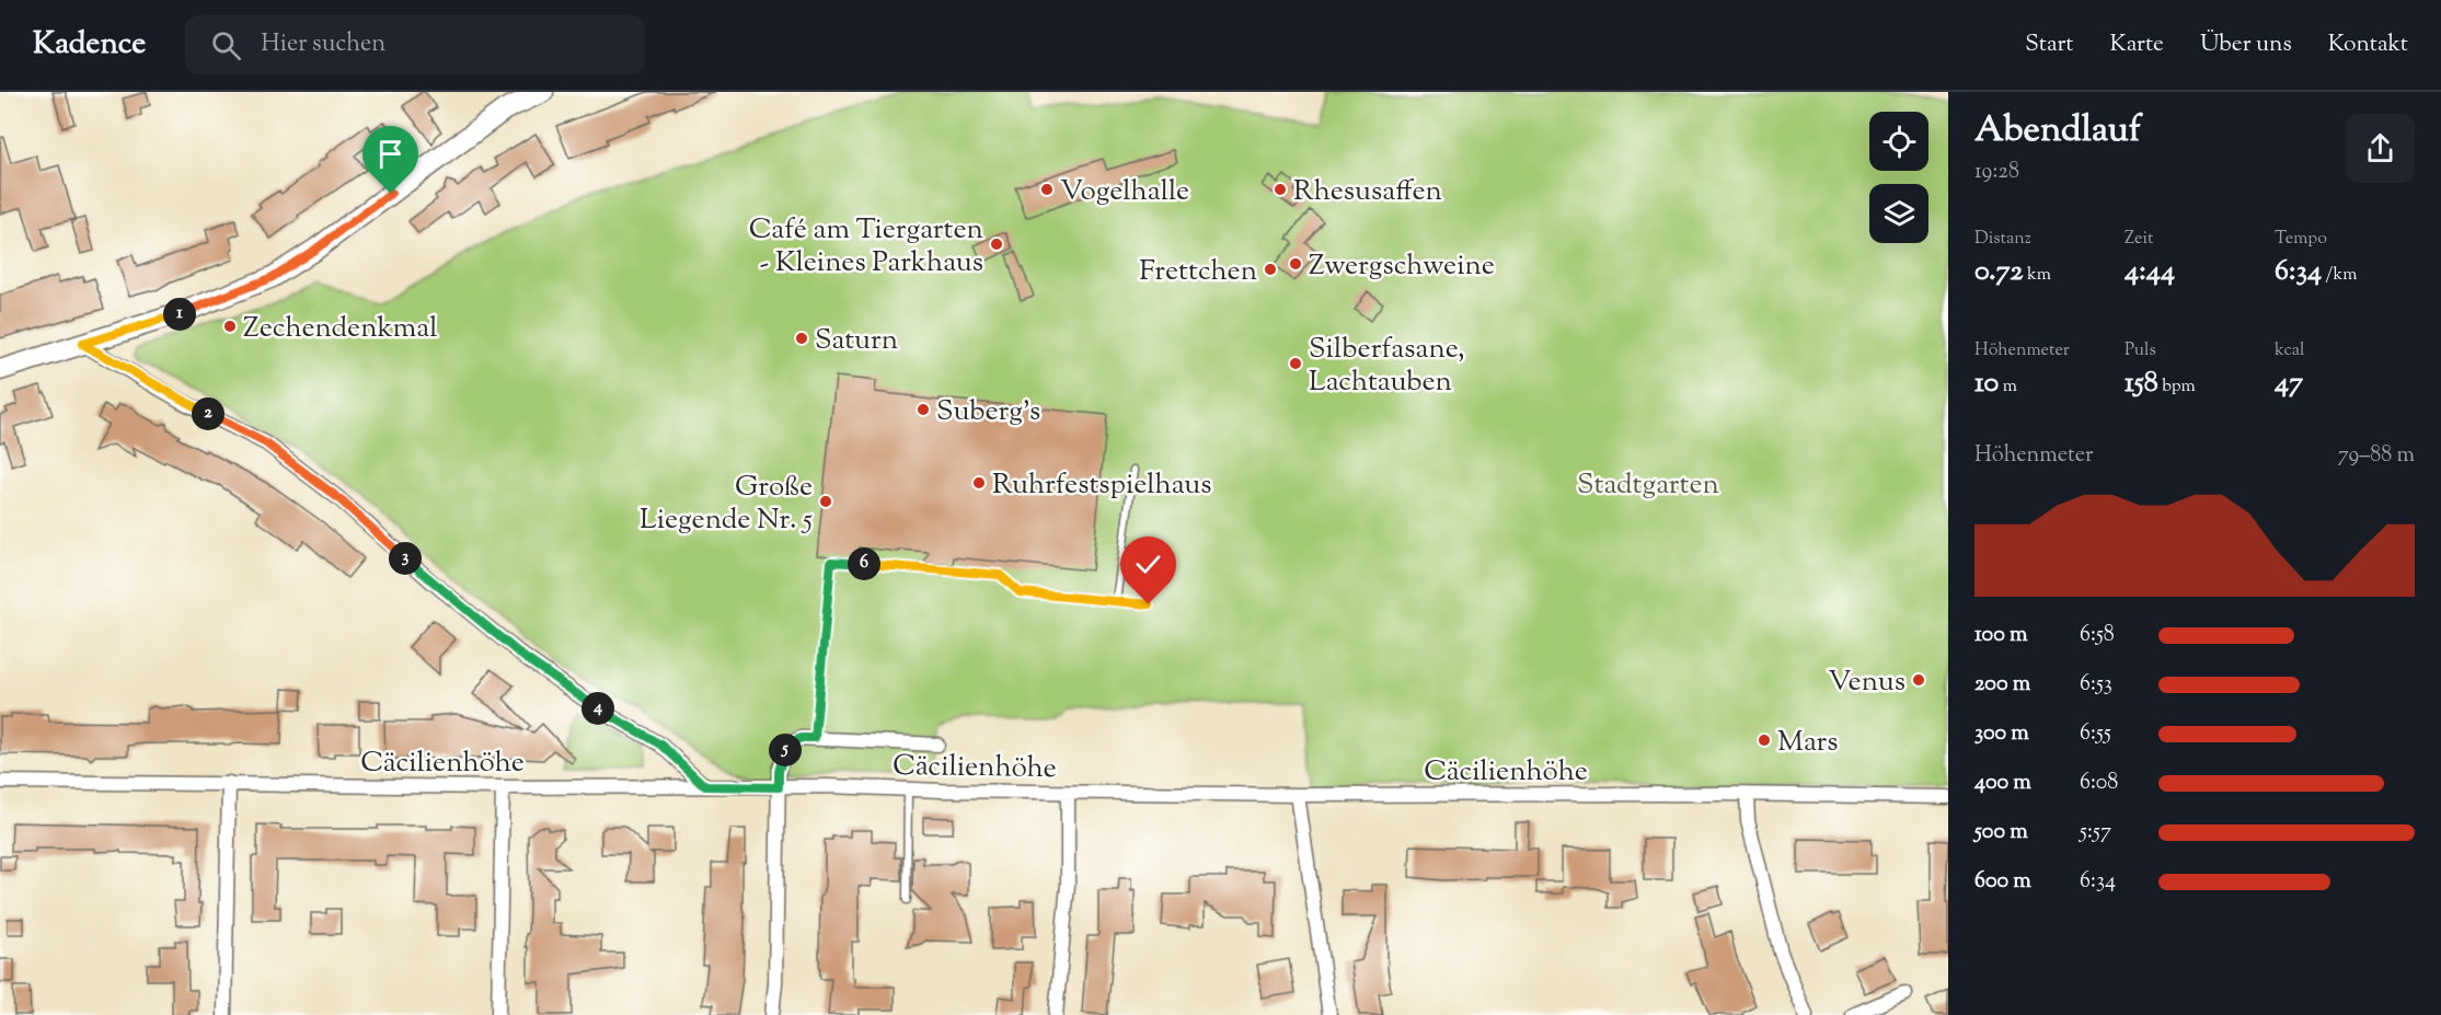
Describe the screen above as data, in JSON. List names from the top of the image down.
{
  "streets": {
    "street": ["Cäcilienhöhe"]
  },
  "parks": ["Stadtgarten"],
  "places": [
    "Vogelhalle",
    "Rhesusaffen",
    "Café am Tiergarten - Kleines Parkhaus",
    "Zwergschweine",
    "Frettchen",
    "Zechendenkmal",
    "Saturn",
    "Silberfasane, Lachtauben",
    "Suberg's",
    "Ruhrfestspielhaus",
    "Große Liegende Nr. 5",
    "Venus",
    "Mars"
  ],
  "page": {
    "header": "Kadence",
    "search": "Hier suchen",
    "nav": [
      "Start",
      "Karte",
      "Über uns",
      "Kontakt"
    ],
    "heading": ["Abendlauf", "19:28"],
    "stats": [
      ["Distanz", "0.72 km"],
      ["Zeit", "4:44"],
      ["Tempo", "6:34 /km"],
      ["Höhenmeter", "10 m"],
      ["Puls", "158 bpm"],
      ["kcal", "47"]
    ],
    "pins": [
      "1",
      "2",
      "3",
      "6",
      "4",
      "5"
    ],
    "chart": ["Höhenmeter", "79–88 m"],
    "list": [
      {
        "name": "100 m",
        "note": "6:58"
      },
      {
        "name": "200 m",
        "note": "6:53"
      },
      {
        "name": "300 m",
        "note": "6:55"
      },
      {
        "name": "400 m",
        "note": "6:08"
      },
      {
        "name": "500 m",
        "note": "5:57"
      },
      {
        "name": "600 m",
        "note": "6:34"
      }
    ]
  }
}
